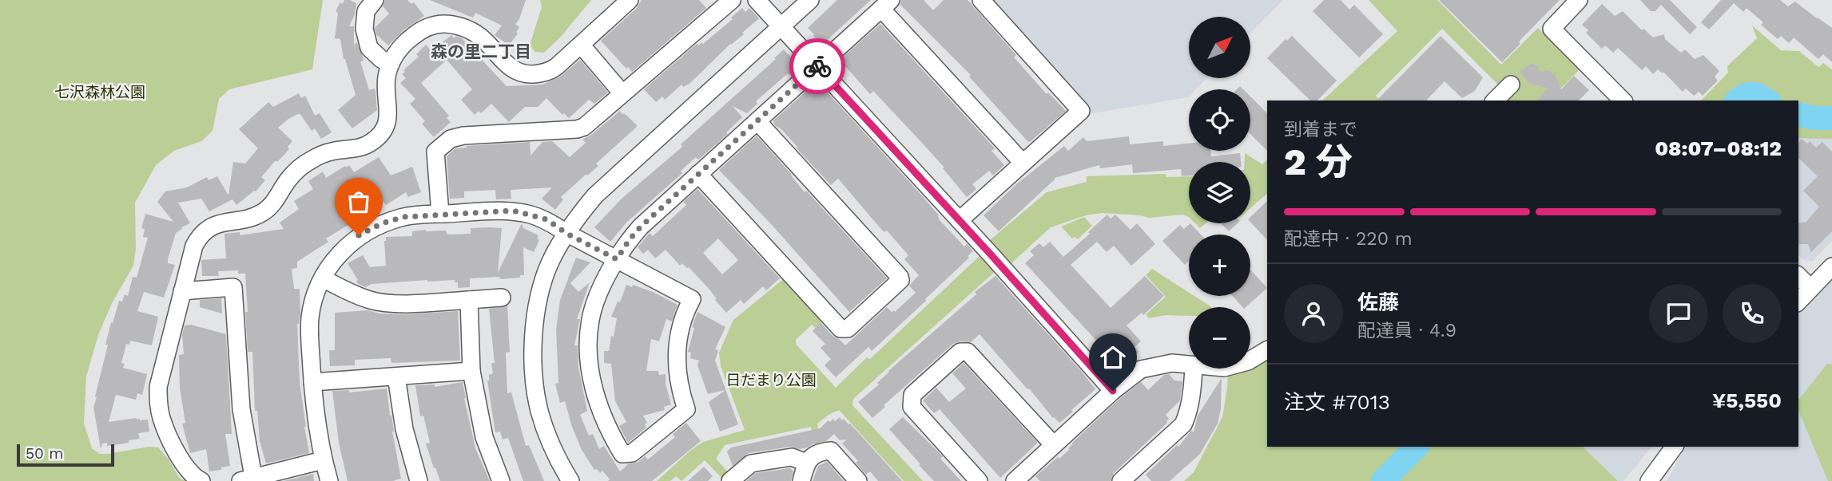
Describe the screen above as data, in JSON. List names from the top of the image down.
{
  "districts": ["森の里二丁目"],
  "parks": ["七沢森林公園", "日だまり公園"],
  "scale_bar": "50 m",
  "north": "top right",
  "page": {
    "map_buttons": ["+", "−"],
    "heading": ["2 分", "到着まで", "08:07–08:12"],
    "panel": [
      "佐藤",
      "配達員 · 4.9",
      "注文 #7013",
      "¥5,550"
    ],
    "bar": "配達中 · 220 m",
    "scale": "50 m"
  }
}
